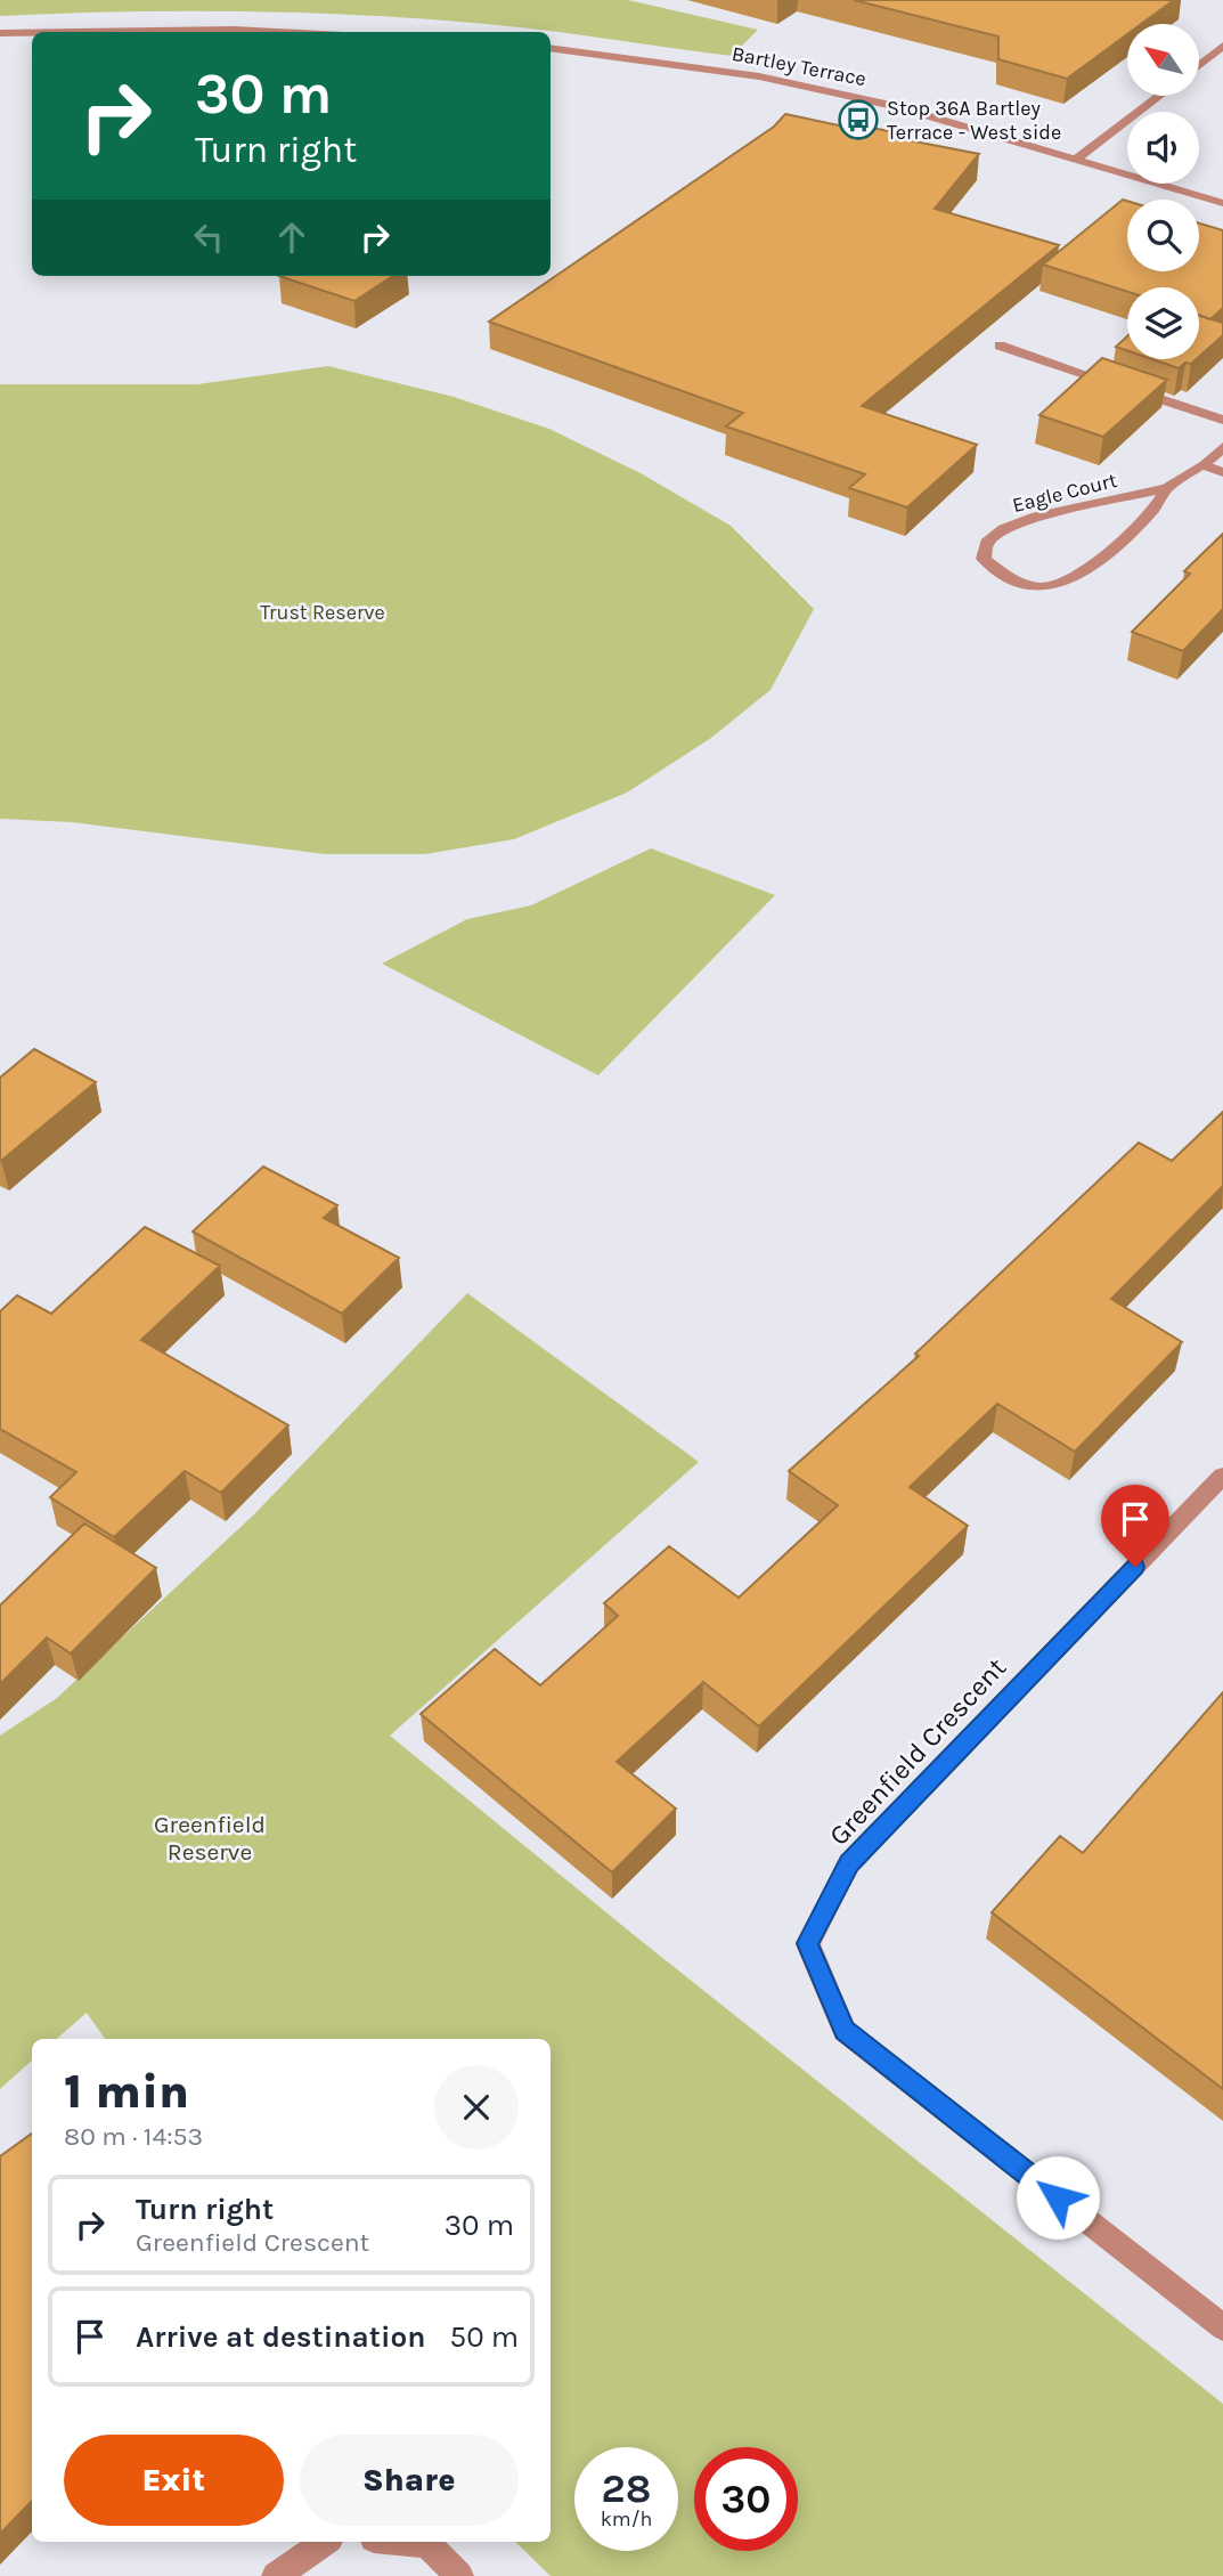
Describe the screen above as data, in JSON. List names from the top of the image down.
{
  "streets": {
    "street": ["Bartley Terrace", "Eagle Court", "Greenfield Crescent"]
  },
  "parks": ["Trust Reserve", "Greenfield Reserve"],
  "places": {
    "bus stop": ["Stop 36A Bartley Terrace - West side"]
  },
  "north": "top left",
  "page": {
    "turn": ["30 m", "Turn right"],
    "heading": ["1 min", "80 m · 14:53"],
    "list": [
      {
        "name": "Turn right",
        "note": "Greenfield Crescent",
        "value": "30 m"
      },
      {
        "name": "Arrive at destination",
        "value": "50 m"
      }
    ],
    "buttons": ["Exit", "Share"],
    "speed": "28 km/h",
    "limit": "30"
  }
}
